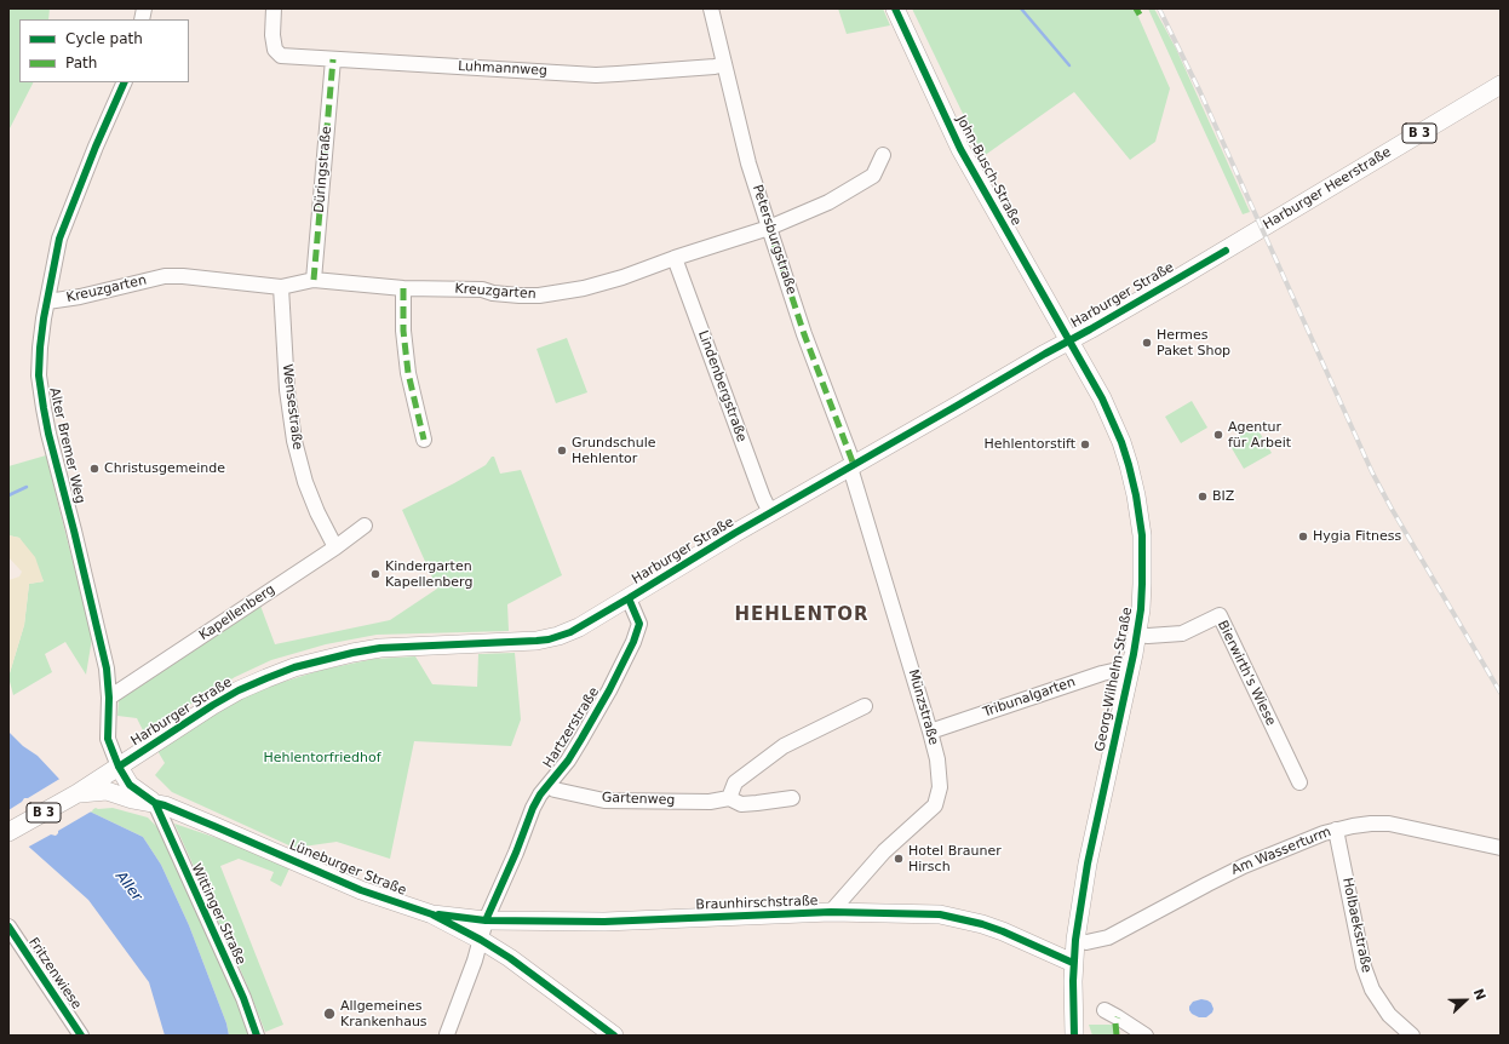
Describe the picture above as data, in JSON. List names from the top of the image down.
{
  "streets": {
    "main road": [
      "B 3",
      "John-Busch-Straße",
      "Harburger Heerstraße",
      "Harburger Straße",
      "Georg-Wilhelm-Straße",
      "Lüneburger Straße",
      "Braunhirschstraße"
    ],
    "street": [
      "Luhmannweg",
      "Düringstraße",
      "Petersburgstraße",
      "Kreuzgarten",
      "Lindenbergstraße",
      "Wensestraße",
      "Alter Bremer Weg",
      "Kapellenberg",
      "Bierwirth's Wiese",
      "Tribunalgarten",
      "Münzstraße",
      "Hartzerstraße",
      "Gartenweg",
      "Am Wasserturm",
      "Wittinger Straße",
      "Holbaekstraße",
      "Fritzenwiese"
    ]
  },
  "crossings": [
    ["Luhmannweg", "Düringstraße"],
    ["Luhmannweg", "Petersburgstraße"],
    ["Düringstraße", "Kreuzgarten"],
    ["John-Busch-Straße", "Harburger Straße"],
    ["John-Busch-Straße", "Georg-Wilhelm-Straße"],
    ["Harburger Heerstraße", "Harburger Straße"],
    ["Petersburgstraße", "Kreuzgarten"],
    ["Petersburgstraße", "Harburger Straße"],
    ["Petersburgstraße", "Münzstraße"],
    ["Kreuzgarten", "Lindenbergstraße"],
    ["Kreuzgarten", "Wensestraße"],
    ["Kreuzgarten", "Alter Bremer Weg"],
    ["Harburger Straße", "Lindenbergstraße"],
    ["Harburger Straße", "Alter Bremer Weg"],
    ["Harburger Straße", "Georg-Wilhelm-Straße"],
    ["Harburger Straße", "Münzstraße"],
    ["Harburger Straße", "Hartzerstraße"],
    ["Harburger Straße", "Lüneburger Straße"],
    ["Wensestraße", "Kapellenberg"],
    ["Alter Bremer Weg", "Kapellenberg"],
    ["Alter Bremer Weg", "Lüneburger Straße"],
    ["Bierwirth's Wiese", "Georg-Wilhelm-Straße"],
    ["Georg-Wilhelm-Straße", "Tribunalgarten"],
    ["Georg-Wilhelm-Straße", "Am Wasserturm"],
    ["Georg-Wilhelm-Straße", "Braunhirschstraße"],
    ["Tribunalgarten", "Münzstraße"],
    ["Münzstraße", "Braunhirschstraße"],
    ["Hartzerstraße", "Gartenweg"],
    ["Hartzerstraße", "Lüneburger Straße"],
    ["Hartzerstraße", "Braunhirschstraße"],
    ["Am Wasserturm", "Holbaekstraße"],
    ["Lüneburger Straße", "Braunhirschstraße"],
    ["Lüneburger Straße", "Wittinger Straße"]
  ],
  "districts": ["HEHLENTOR"],
  "water": ["Aller"],
  "parks": ["Hehlentorfriedhof"],
  "places": [
    "Hermes Paket Shop",
    "Agentur für Arbeit",
    "Hehlentorstift",
    "Grundschule Hehlentor",
    "Christusgemeinde",
    "BIZ",
    "Hygia Fitness",
    "Kindergarten Kapellenberg",
    "Hotel Brauner Hirsch",
    "Allgemeines Krankenhaus"
  ],
  "legend": ["Cycle path", "Path"],
  "north": "right"
}
